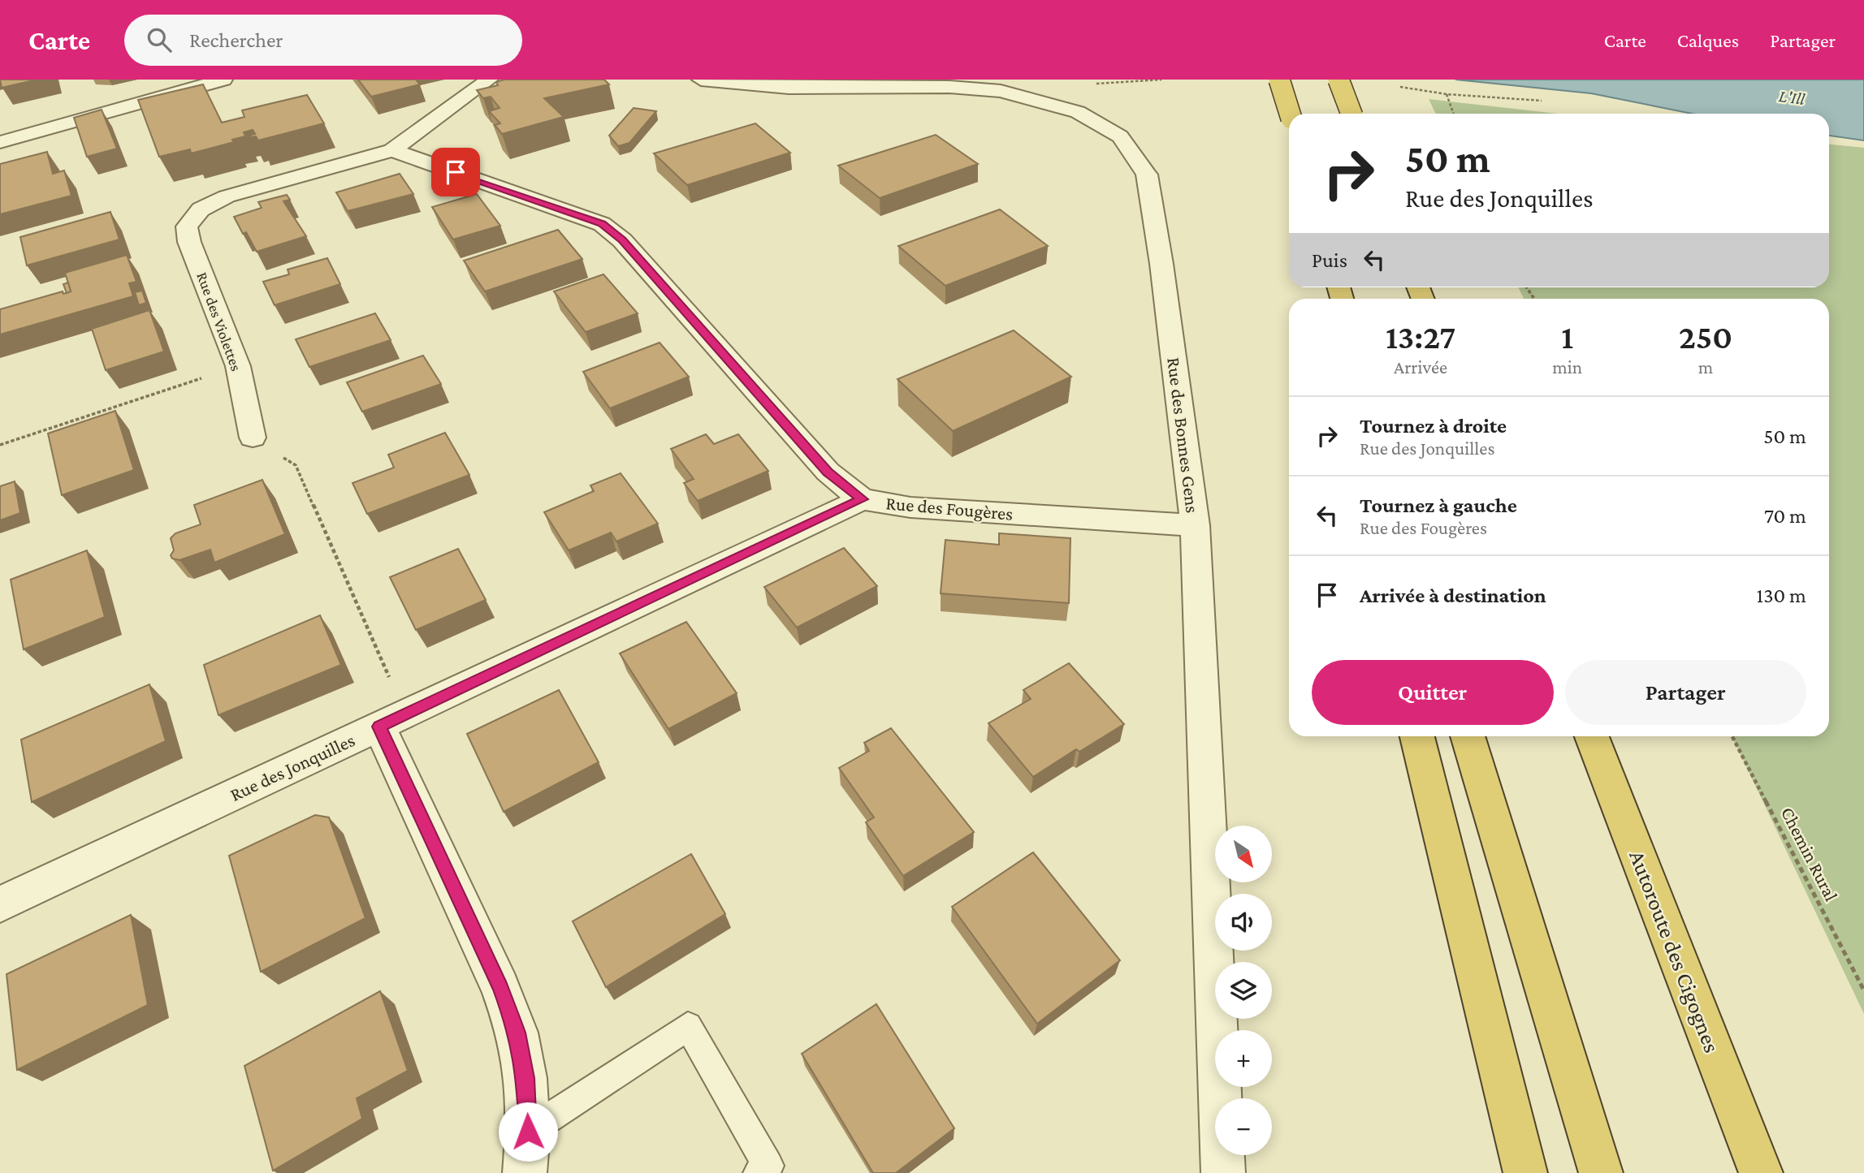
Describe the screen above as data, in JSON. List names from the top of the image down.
{
  "streets": {
    "highway": ["Autoroute des Cigognes"],
    "street": [
      "Rue des Violettes",
      "Rue des Bonnes Gens",
      "Rue des Fougères",
      "Rue des Jonquilles"
    ],
    "path": ["Chemin Rural"]
  },
  "crossings": [
    ["Rue des Violettes", "Rue des Fougères"],
    ["Rue des Bonnes Gens", "Rue des Fougères"],
    ["Rue des Fougères", "Rue des Jonquilles"]
  ],
  "water": ["L'Ill"],
  "north": "bottom right",
  "page": {
    "header": "Carte",
    "search": "Rechercher",
    "nav": ["Carte", "Calques", "Partager"],
    "turn": ["50 m", "Rue des Jonquilles"],
    "then": "Puis",
    "eta": [
      "13:27",
      "Arrivée",
      "1",
      "min",
      "250",
      "m"
    ],
    "list": [
      {
        "name": "Tournez à droite",
        "note": "Rue des Jonquilles",
        "value": "50 m"
      },
      {
        "name": "Tournez à gauche",
        "note": "Rue des Fougères",
        "value": "70 m"
      },
      {
        "name": "Arrivée à destination",
        "value": "130 m"
      }
    ],
    "buttons": ["Quitter", "Partager"],
    "map_buttons": ["+", "−"]
  }
}
